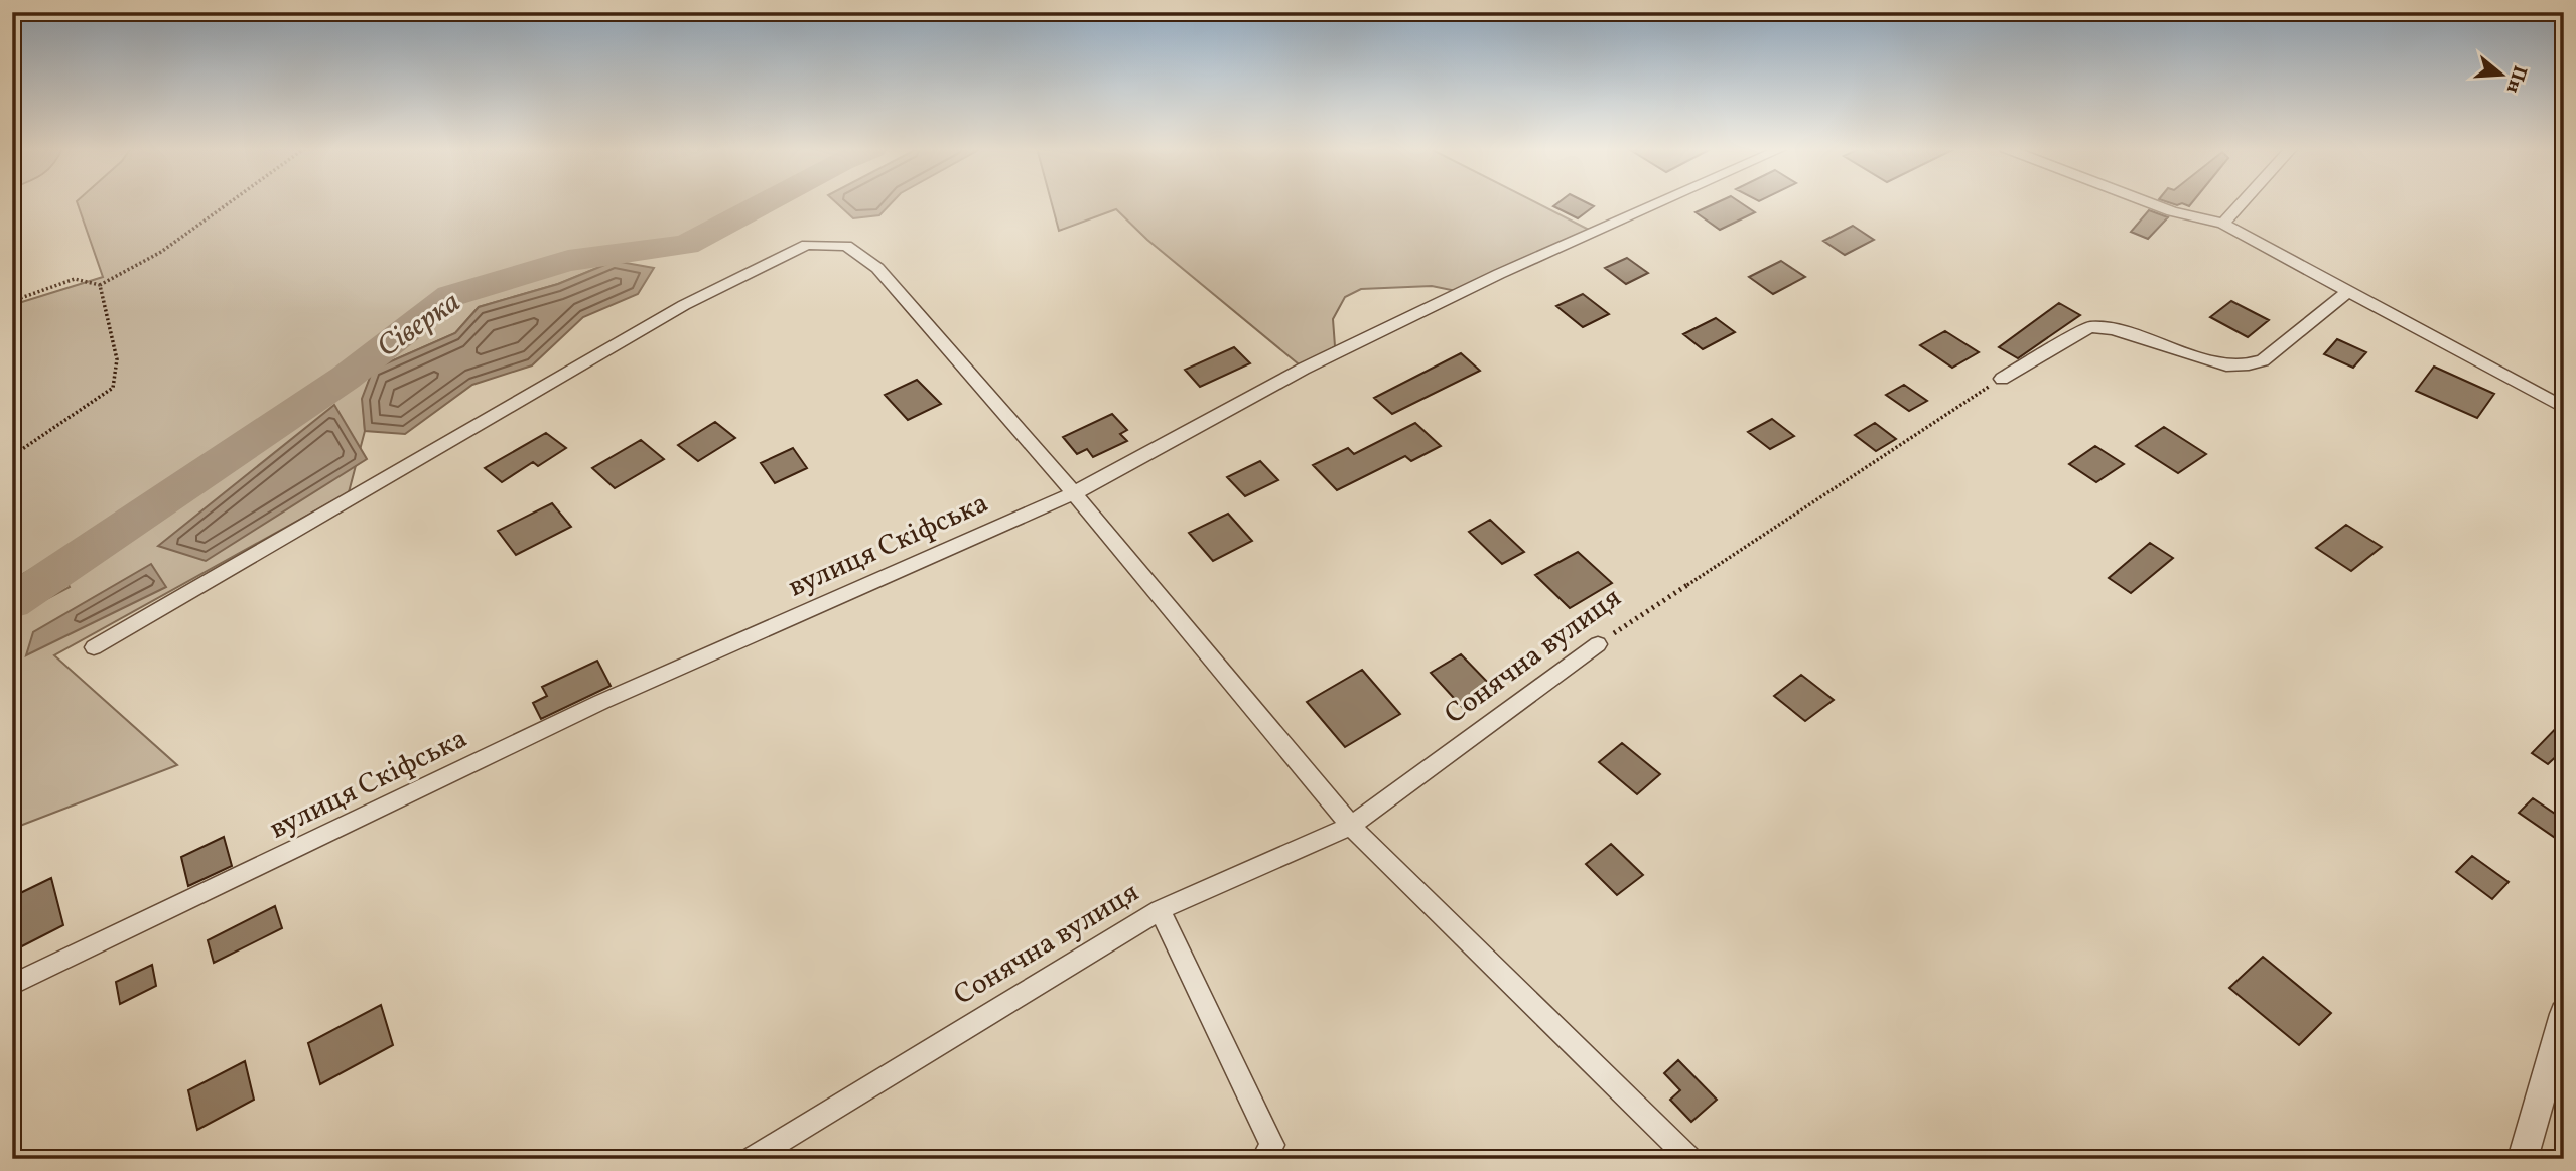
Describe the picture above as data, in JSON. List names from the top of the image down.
{
  "streets": {
    "street": ["вулиця Скіфська", "Сонячна вулиця"]
  },
  "water": ["Сіверка"],
  "north": "right"
}
